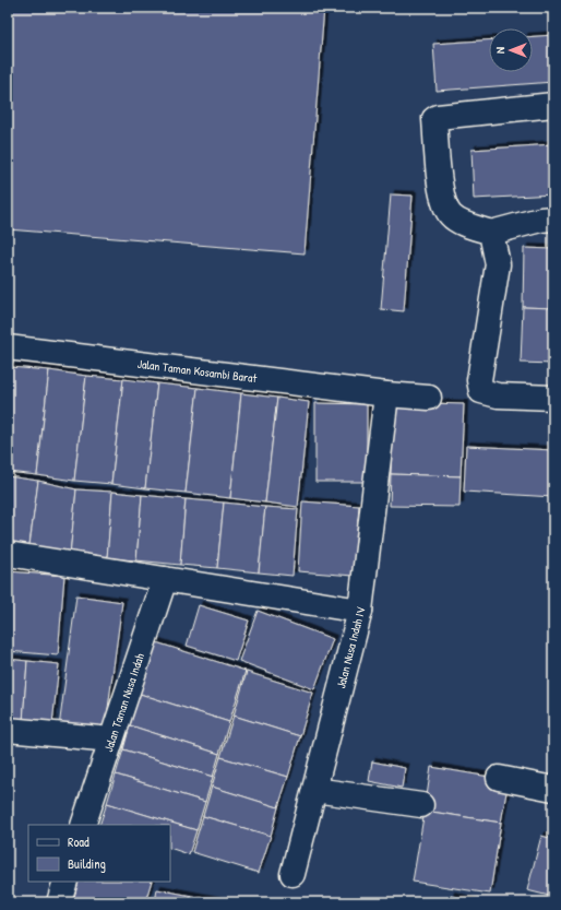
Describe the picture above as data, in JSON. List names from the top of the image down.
{
  "streets": {
    "street": ["Jalan Taman Kosambi Barat", "Jalan Nusa Indah IV", "Jalan Taman Nusa Indah"]
  },
  "crossings": [
    ["Jalan Taman Kosambi Barat", "Jalan Nusa Indah IV"]
  ],
  "legend": ["Road", "Building"],
  "north": "left"
}
